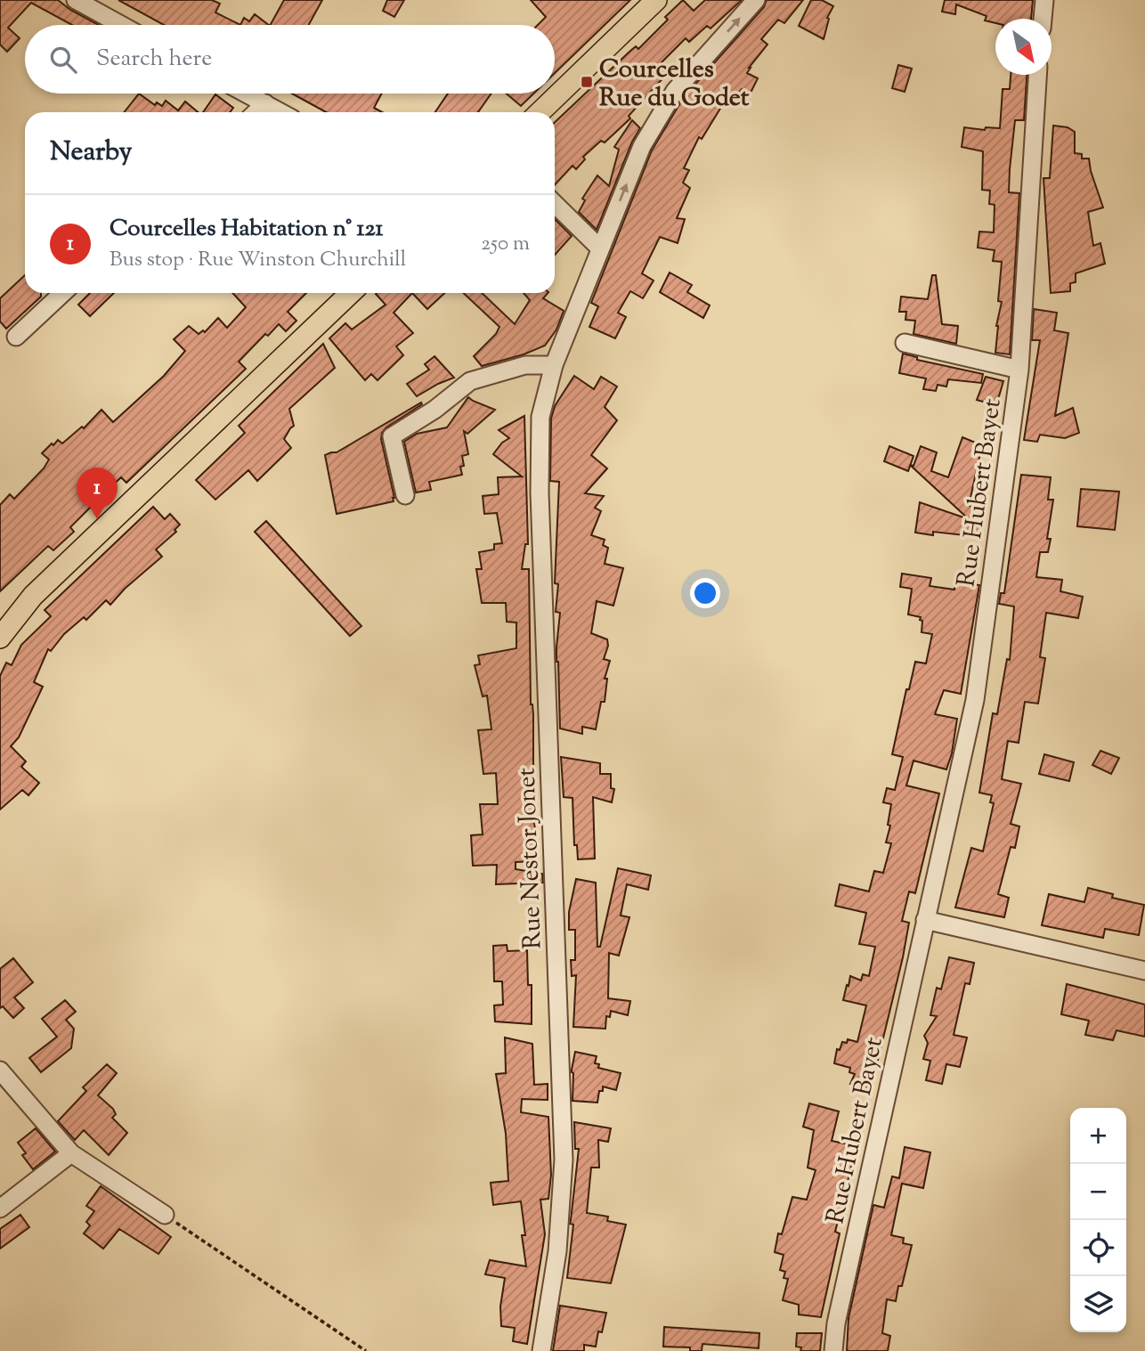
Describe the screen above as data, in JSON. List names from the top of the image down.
{
  "streets": {
    "street": ["Rue Hubert Bayet", "Rue Nestor Jonet"]
  },
  "places": {
    "transit": ["Courcelles Rue du Godet"]
  },
  "north": "bottom right",
  "page": {
    "search": "Search here",
    "heading": "Nearby",
    "list": [
      {
        "mark": "1",
        "name": "Courcelles Habitation n° 121",
        "note": "Bus stop · Rue Winston Churchill",
        "value": "250 m"
      }
    ],
    "pins": "1",
    "map_buttons": ["+", "−"]
  }
}
